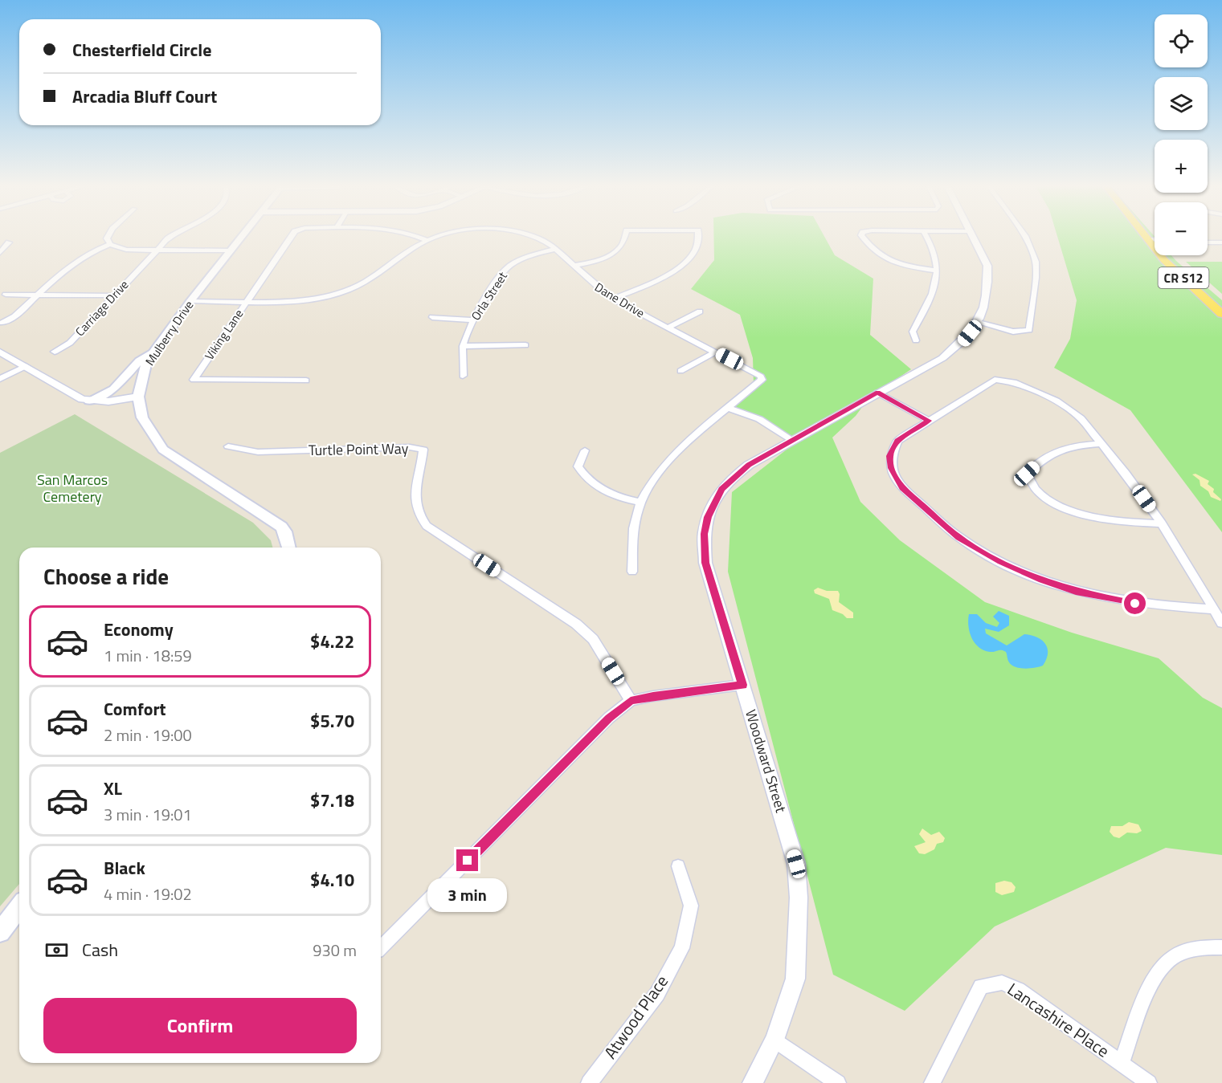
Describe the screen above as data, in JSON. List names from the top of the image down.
{
  "streets": {
    "main road": ["CR S12", "Mulberry Drive"],
    "street": [
      "Orla Street",
      "Dane Drive",
      "Carriage Drive",
      "Viking Lane",
      "Turtle Point Way",
      "Woodward Street",
      "Atwood Place",
      "Lancashire Place"
    ]
  },
  "crossings": [
    ["Orla Street", "Dane Drive"],
    ["Dane Drive", "Mulberry Drive"],
    ["Dane Drive", "Viking Lane"]
  ],
  "parks": ["San Marcos Cemetery"],
  "page": {
    "map_buttons": ["+", "−"],
    "banner": ["Chesterfield Circle", "Arcadia Bluff Court"],
    "heading": "Choose a ride",
    "list": [
      {
        "name": "Economy",
        "note": "1 min · 18:59",
        "value": "$4.22"
      },
      {
        "name": "Comfort",
        "note": "2 min · 19:00",
        "value": "$5.70"
      },
      {
        "name": "XL",
        "note": "3 min · 19:01",
        "value": "$7.18"
      },
      {
        "name": "Black",
        "note": "4 min · 19:02",
        "value": "$4.10"
      }
    ],
    "bubble": "3 min",
    "pay": ["Cash", "930 m"],
    "buttons": "Confirm"
  }
}
